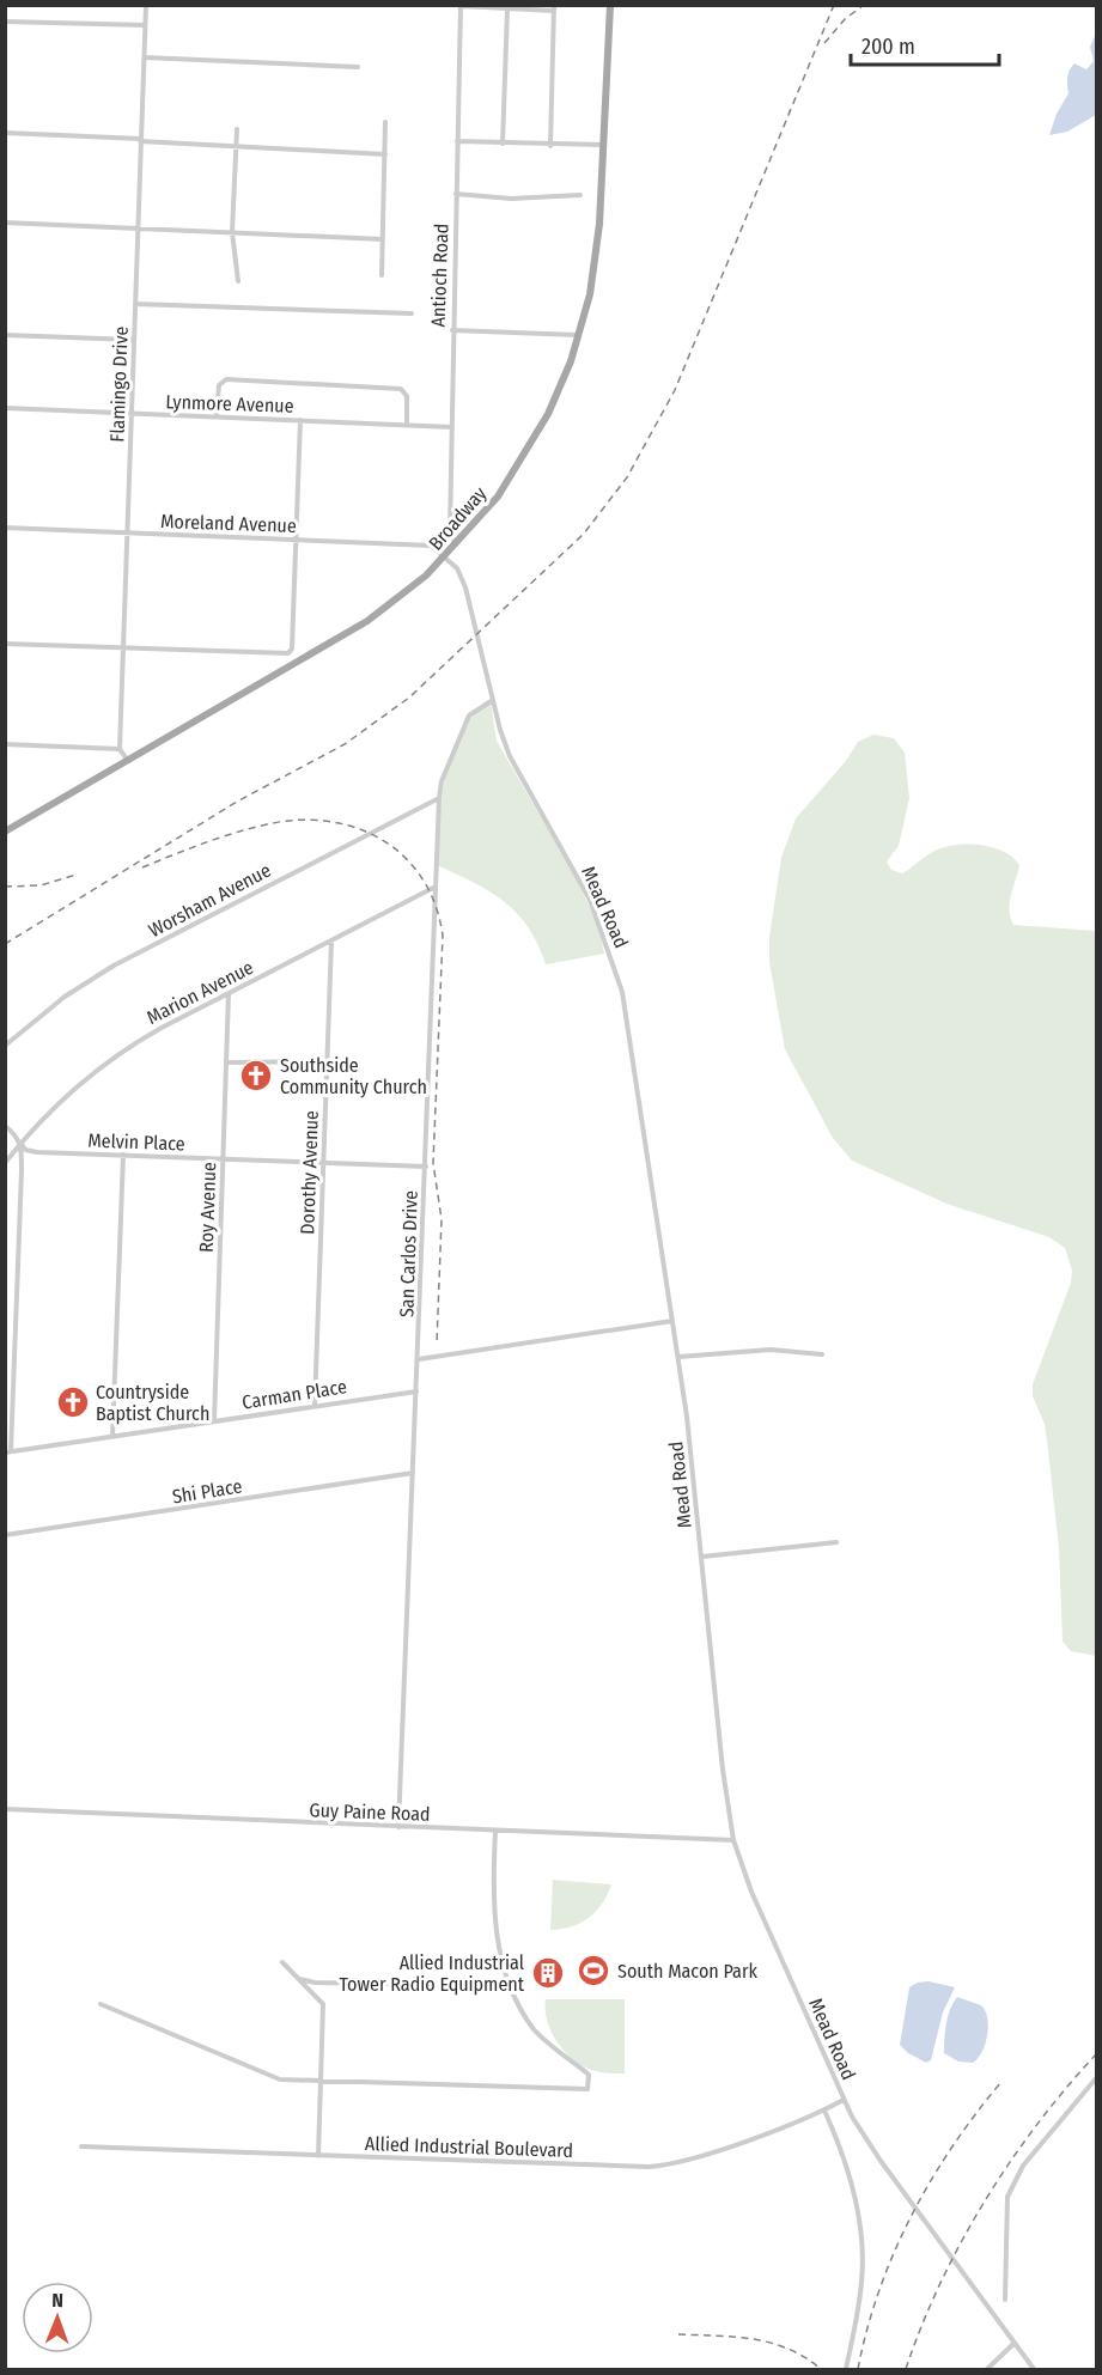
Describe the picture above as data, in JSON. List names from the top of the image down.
{
  "streets": {
    "main road": ["Broadway"],
    "street": [
      "Antioch Road",
      "Flamingo Drive",
      "Lynmore Avenue",
      "Moreland Avenue",
      "Worsham Avenue",
      "Mead Road",
      "Marion Avenue",
      "Melvin Place",
      "Dorothy Avenue",
      "Roy Avenue",
      "San Carlos Drive",
      "Carman Place",
      "Shi Place",
      "Guy Paine Road",
      "Allied Industrial Boulevard"
    ]
  },
  "crossings": [
    ["Antioch Road", "Lynmore Avenue"],
    ["Antioch Road", "Broadway"],
    ["Flamingo Drive", "Lynmore Avenue"],
    ["Flamingo Drive", "Moreland Avenue"],
    ["Broadway", "Moreland Avenue"],
    ["Broadway", "Mead Road"],
    ["Moreland Avenue", "Mead Road"],
    ["Worsham Avenue", "San Carlos Drive"],
    ["Mead Road", "San Carlos Drive"],
    ["Mead Road", "Guy Paine Road"],
    ["Mead Road", "Allied Industrial Boulevard"],
    ["Marion Avenue", "Melvin Place"],
    ["Marion Avenue", "Dorothy Avenue"],
    ["Marion Avenue", "Roy Avenue"],
    ["Marion Avenue", "San Carlos Drive"],
    ["Melvin Place", "Dorothy Avenue"],
    ["Melvin Place", "Roy Avenue"],
    ["Melvin Place", "San Carlos Drive"],
    ["Dorothy Avenue", "Carman Place"],
    ["Roy Avenue", "Carman Place"],
    ["San Carlos Drive", "Carman Place"],
    ["San Carlos Drive", "Shi Place"],
    ["San Carlos Drive", "Guy Paine Road"]
  ],
  "places": {
    "church": ["Southside Community Church", "Countryside Baptist Church"],
    "sports": ["South Macon Park"],
    "building": ["Allied Industrial Tower Radio Equipment"]
  },
  "scale_bar": "200 m",
  "north": "top"
}
